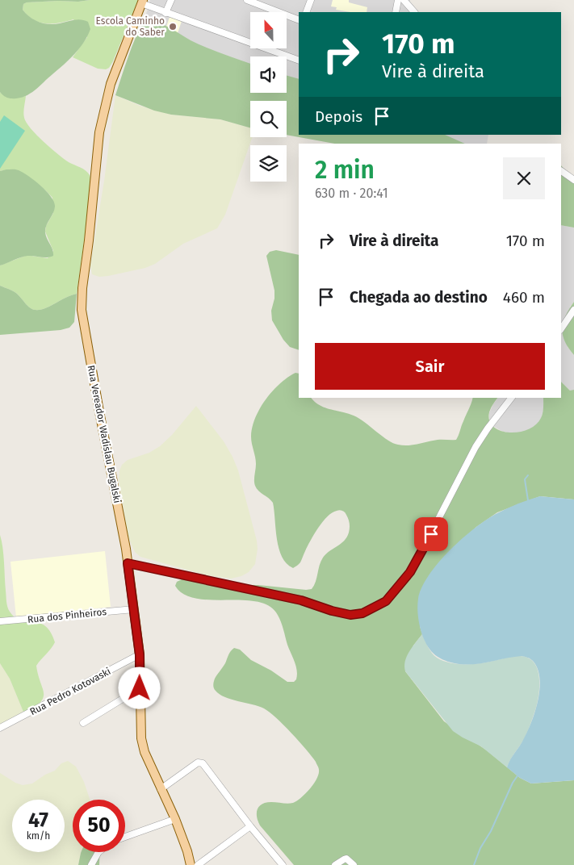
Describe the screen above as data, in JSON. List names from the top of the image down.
{
  "streets": {
    "main road": ["Rua Vereador Wadislau Bugalski"],
    "street": ["Rua dos Pinheiros", "Rua Pedro Kotovaski"]
  },
  "crossings": [
    ["Rua Vereador Wadislau Bugalski", "Rua dos Pinheiros"],
    ["Rua Vereador Wadislau Bugalski", "Rua Pedro Kotovaski"]
  ],
  "places": ["Escola Caminho do Saber"],
  "north": "top",
  "page": {
    "turn": ["170 m", "Vire à direita"],
    "then": "Depois",
    "heading": ["2 min", "630 m · 20:41"],
    "list": [
      {
        "name": "Vire à direita",
        "value": "170 m"
      },
      {
        "name": "Chegada ao destino",
        "value": "460 m"
      }
    ],
    "buttons": "Sair",
    "speed": "47 km/h",
    "limit": "50"
  }
}
